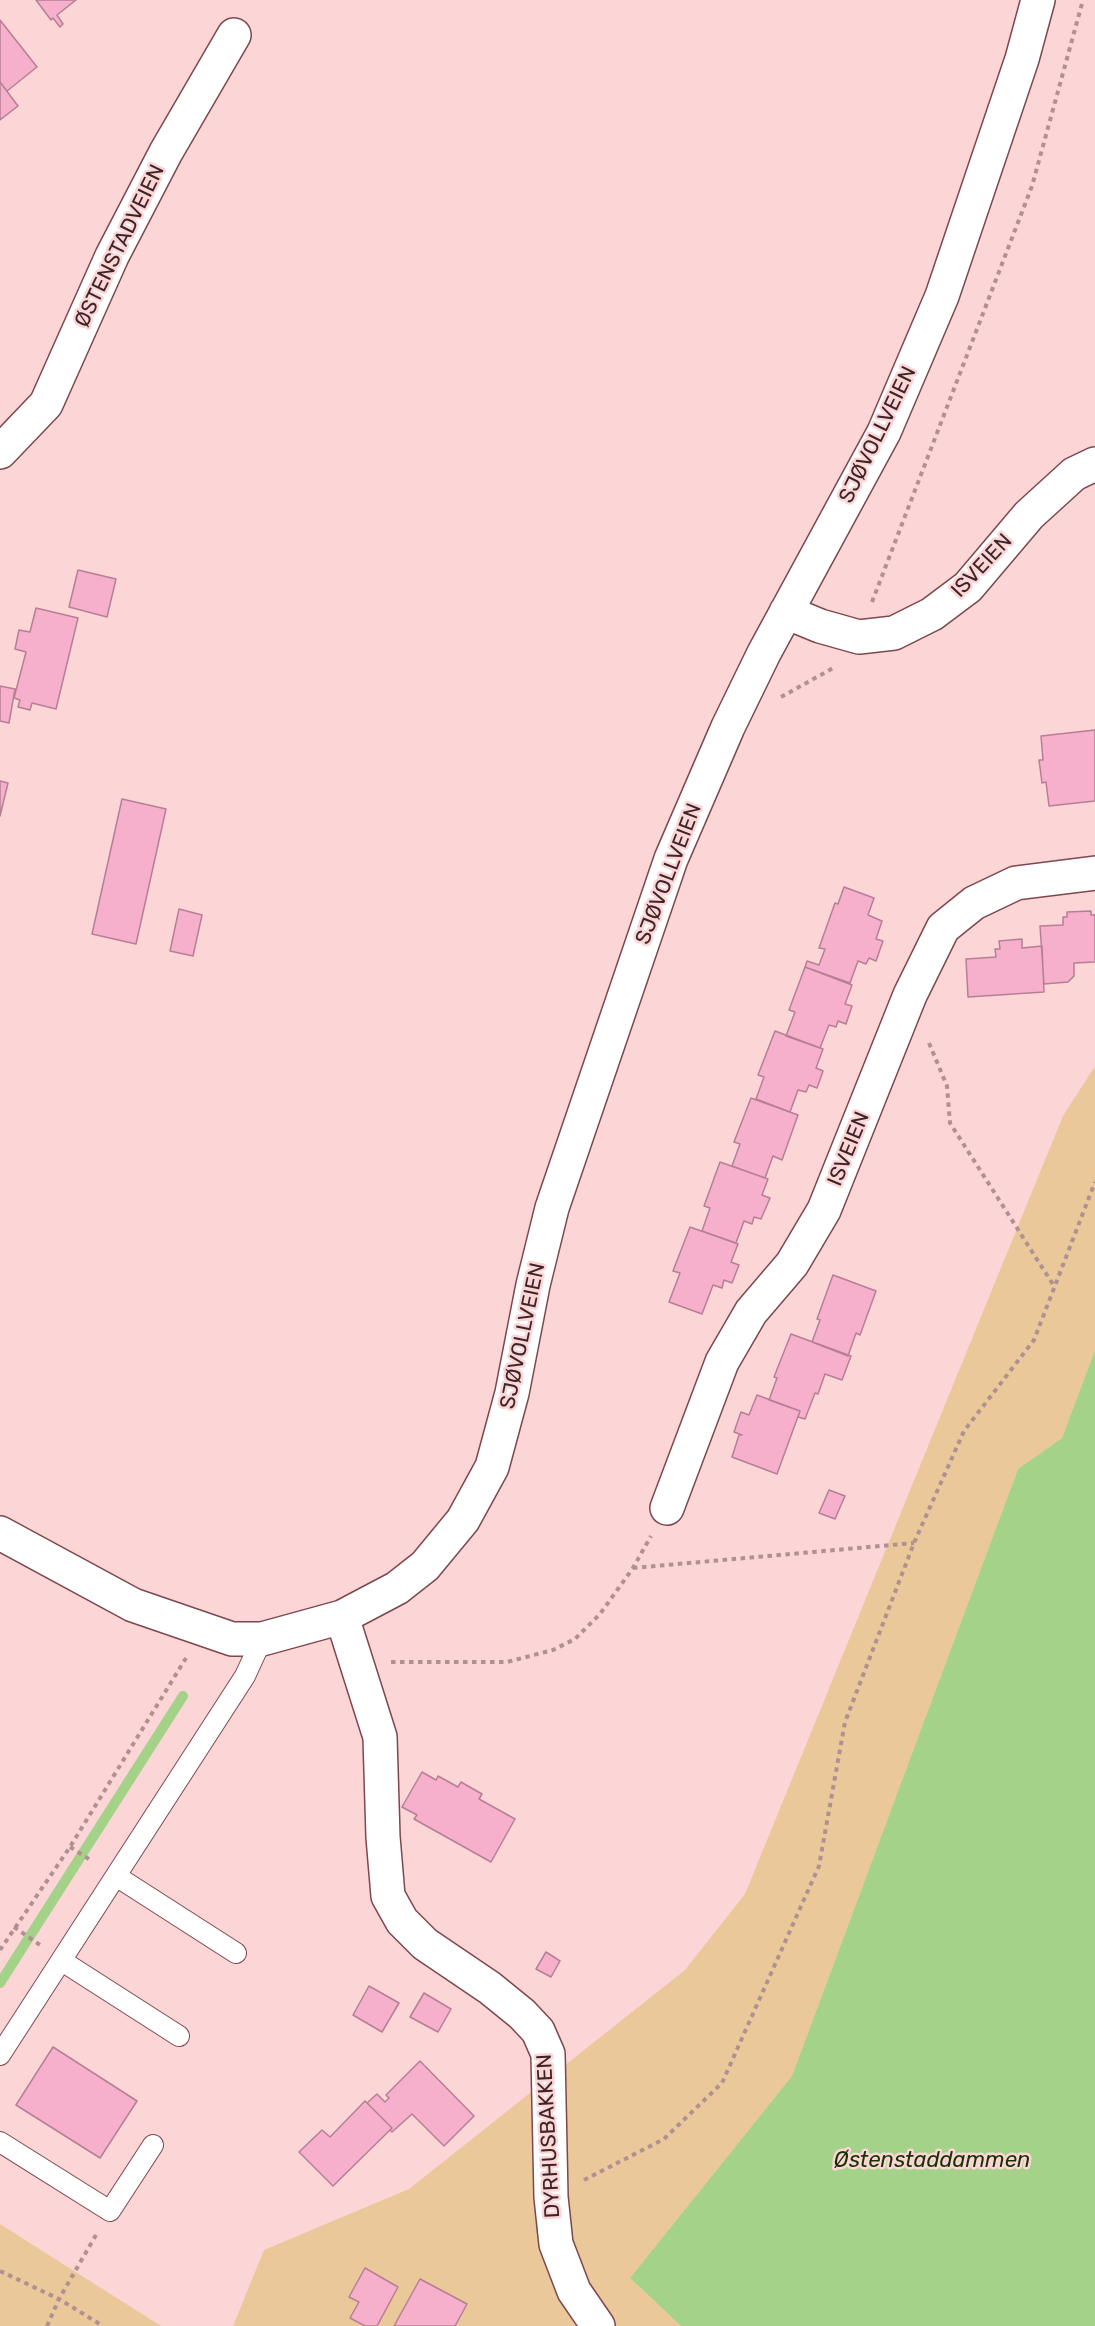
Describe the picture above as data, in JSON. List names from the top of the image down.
{
  "streets": {
    "street": [
      "ØSTENSTADVEIEN",
      "SJØVOLLVEIEN",
      "ISVEIEN",
      "DYRHUSBAKKEN"
    ]
  },
  "crossings": [
    ["SJØVOLLVEIEN", "ISVEIEN"],
    ["SJØVOLLVEIEN", "DYRHUSBAKKEN"]
  ],
  "water": ["Østenstaddammen"]
}
